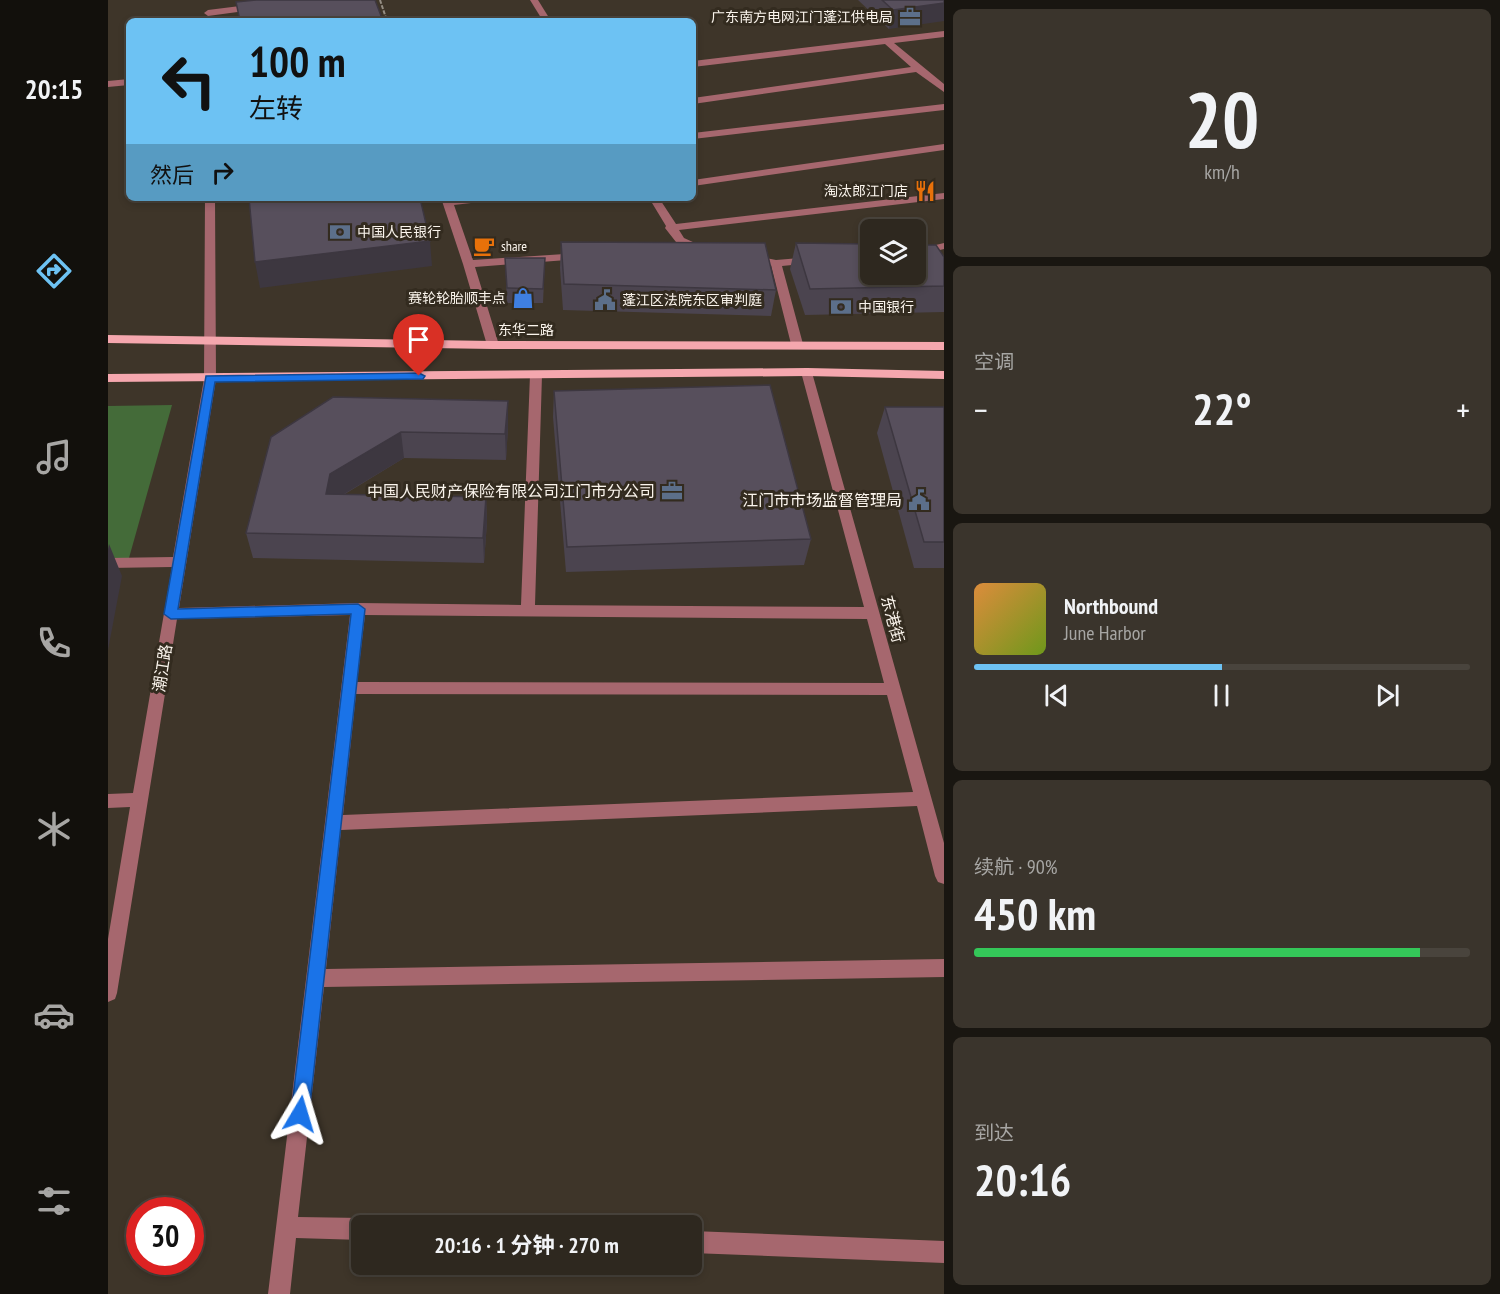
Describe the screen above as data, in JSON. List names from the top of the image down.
{
  "streets": {
    "main road": ["东华二路"],
    "street": ["东港街", "潮江路"]
  },
  "crossings": [
    ["东华二路", "潮江路"]
  ],
  "places": {
    "office": ["广东南方电网江门蓬江供电局", "中国人民财产保险有限公司江门市分公司"],
    "restaurant": ["淘汰郎江门店"],
    "bank": ["中国人民银行", "中国银行"],
    "cafe": ["share"],
    "shop": ["赛轮轮胎顺丰点"],
    "public building": ["蓬江区法院东区审判庭", "江门市市场监督管理局"]
  },
  "page": {
    "tabs": "20:15",
    "tile": [
      ["20", "km/h"],
      "空调",
      ["续航 · 90%", "450 km"],
      ["到达", "20:16"]
    ],
    "turn": ["100 m", "左转"],
    "then": "然后",
    "heat": ["−", "22°", "+"],
    "song": ["Northbound", "June Harbor"],
    "limit": "30",
    "trip": "20:16 · 1 分钟 · 270 m"
  }
}
